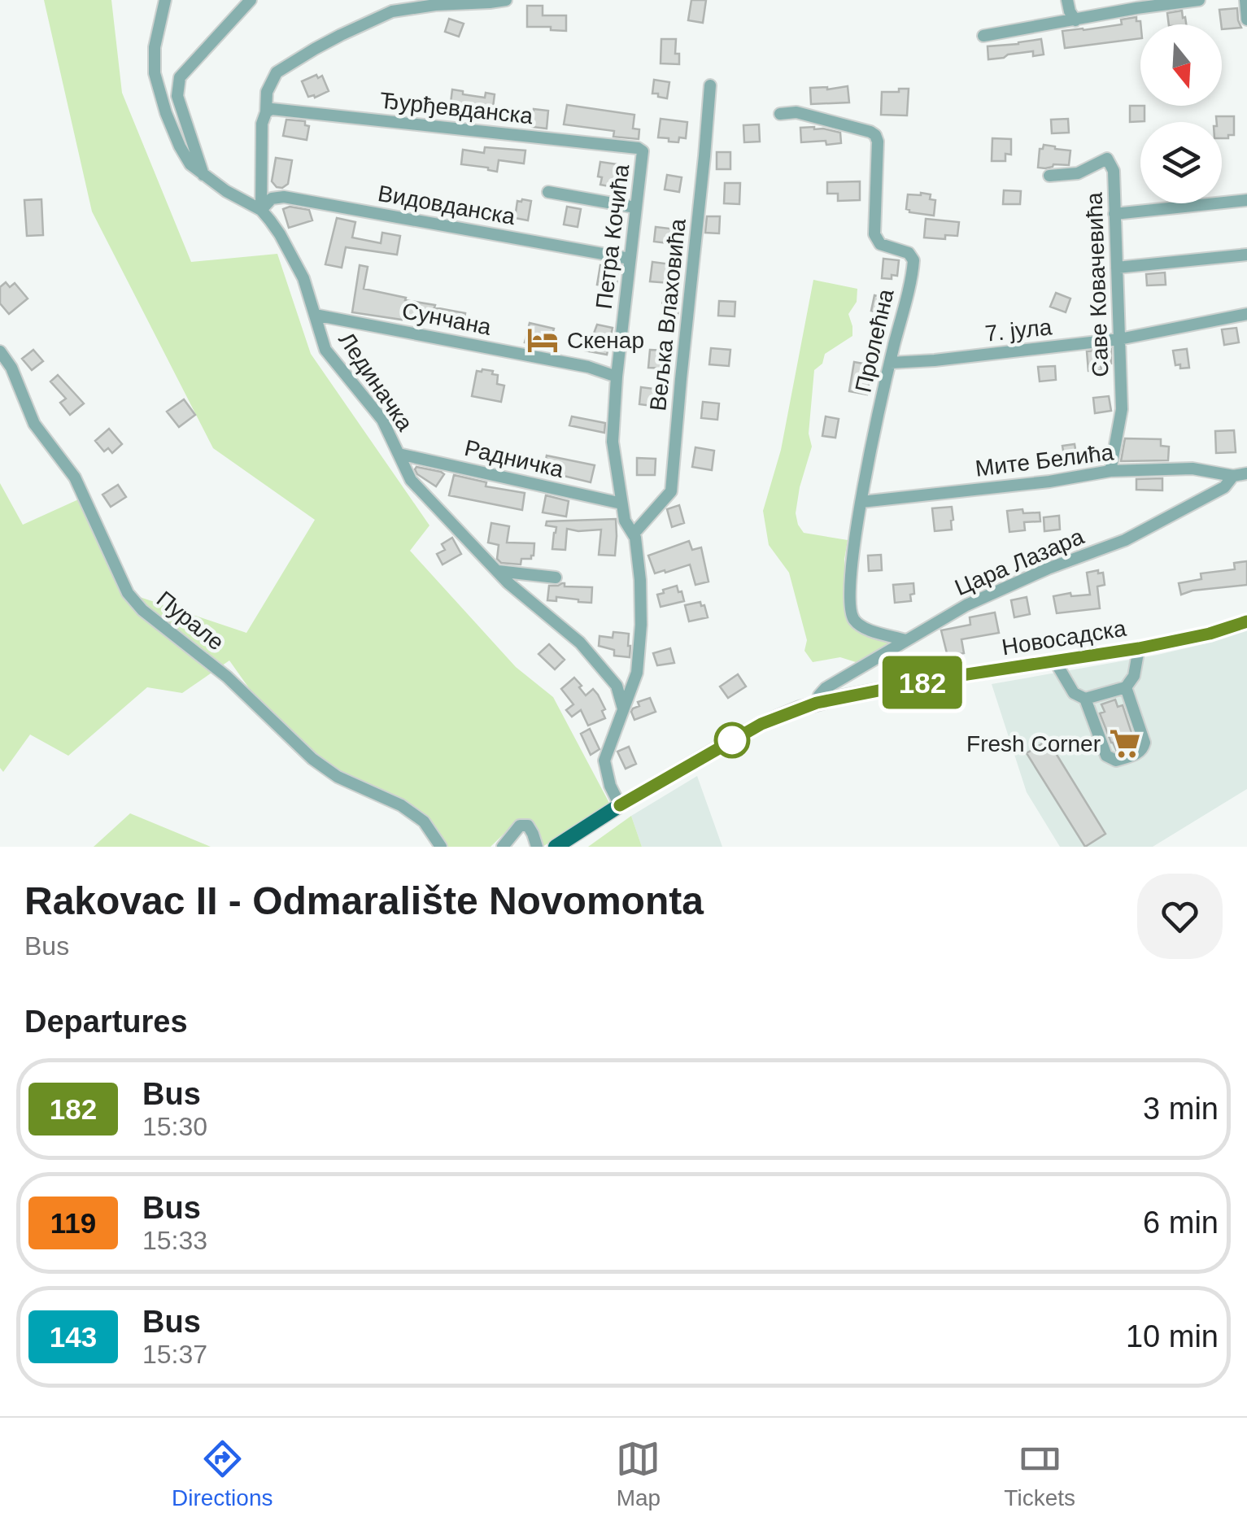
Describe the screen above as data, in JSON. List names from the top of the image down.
{
  "streets": {
    "main road": ["Новосадска"],
    "street": [
      "Ђурђевданска",
      "Видовданска",
      "Петра Кочића",
      "Саве Ковачевића",
      "Вељка Влаховића",
      "Сунчана",
      "7. јула",
      "Пролећна",
      "Лединачка",
      "Радничка",
      "Мите Белића",
      "Цара Лазара",
      "Пурале"
    ]
  },
  "crossings": [
    ["Ђурђевданска", "Петра Кочића"],
    ["Видовданска", "Петра Кочића"],
    ["Видовданска", "Лединачка"],
    ["Петра Кочића", "Вељка Влаховића"],
    ["Петра Кочића", "Сунчана"],
    ["Петра Кочића", "Лединачка"],
    ["Петра Кочића", "Радничка"],
    ["Петра Кочића", "Новосадска"],
    ["Саве Ковачевића", "7. јула"],
    ["Саве Ковачевића", "Мите Белића"],
    ["Сунчана", "Лединачка"],
    ["7. јула", "Пролећна"],
    ["Пролећна", "Мите Белића"],
    ["Пролећна", "Цара Лазара"],
    ["Лединачка", "Радничка"],
    ["Мите Белића", "Цара Лазара"],
    ["Цара Лазара", "Новосадска"]
  ],
  "places": {
    "hotel": ["Скенар"],
    "supermarket": ["Fresh Corner"]
  },
  "lines": ["bus line 182"],
  "north": "bottom",
  "page": {
    "on_map": "182",
    "heading": [
      ["Rakovac II - Odmaralište Novomonta", "Bus"],
      "Departures"
    ],
    "list": [
      {
        "mark": "182",
        "name": "Bus",
        "note": "15:30",
        "value": "3 min"
      },
      {
        "mark": "119",
        "name": "Bus",
        "note": "15:33",
        "value": "6 min"
      },
      {
        "mark": "143",
        "name": "Bus",
        "note": "15:37",
        "value": "10 min"
      }
    ],
    "tabs": ["Directions", "Map", "Tickets"]
  }
}
